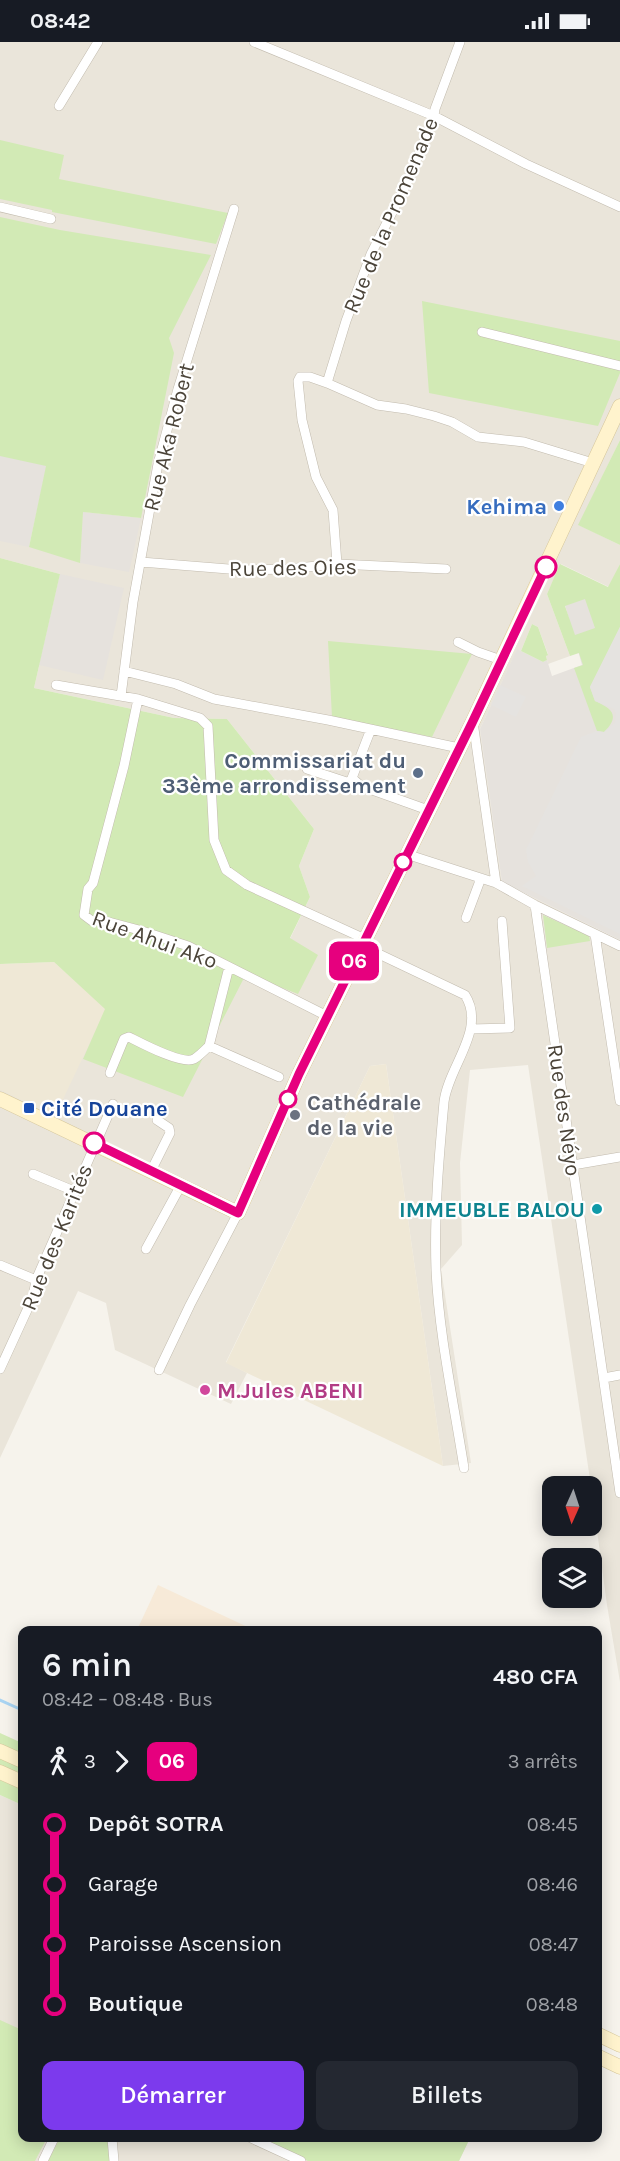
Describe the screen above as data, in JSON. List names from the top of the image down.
{
  "streets": {
    "street": [
      "Rue de la Promenade",
      "Rue Aka Robert",
      "Rue des Oies",
      "Rue Ahui Ako",
      "Rue des Néyo",
      "Rue des Karités"
    ]
  },
  "crossings": [
    ["Rue Aka Robert", "Rue des Oies"]
  ],
  "places": {
    "other": [
      "Kehima",
      "Commissariat du 33ème arrondissement",
      "Cathédrale de la vie",
      "IMMEUBLE BALOU",
      "M.Jules ABENI"
    ],
    "transit": ["Cité Douane"]
  },
  "lines": ["bus line 06"],
  "north": "bottom",
  "page": {
    "status": "08:42",
    "on_map": "06",
    "heading": ["6 min", "08:42 – 08:48 · Bus", "480 CFA"],
    "legs": ["3", "06", "3 arrêts"],
    "list": [
      {
        "name": "Depôt SOTRA",
        "value": "08:45"
      },
      {
        "name": "Garage",
        "value": "08:46"
      },
      {
        "name": "Paroisse Ascension",
        "value": "08:47"
      },
      {
        "name": "Boutique",
        "value": "08:48"
      }
    ],
    "buttons": ["Démarrer", "Billets"]
  }
}
